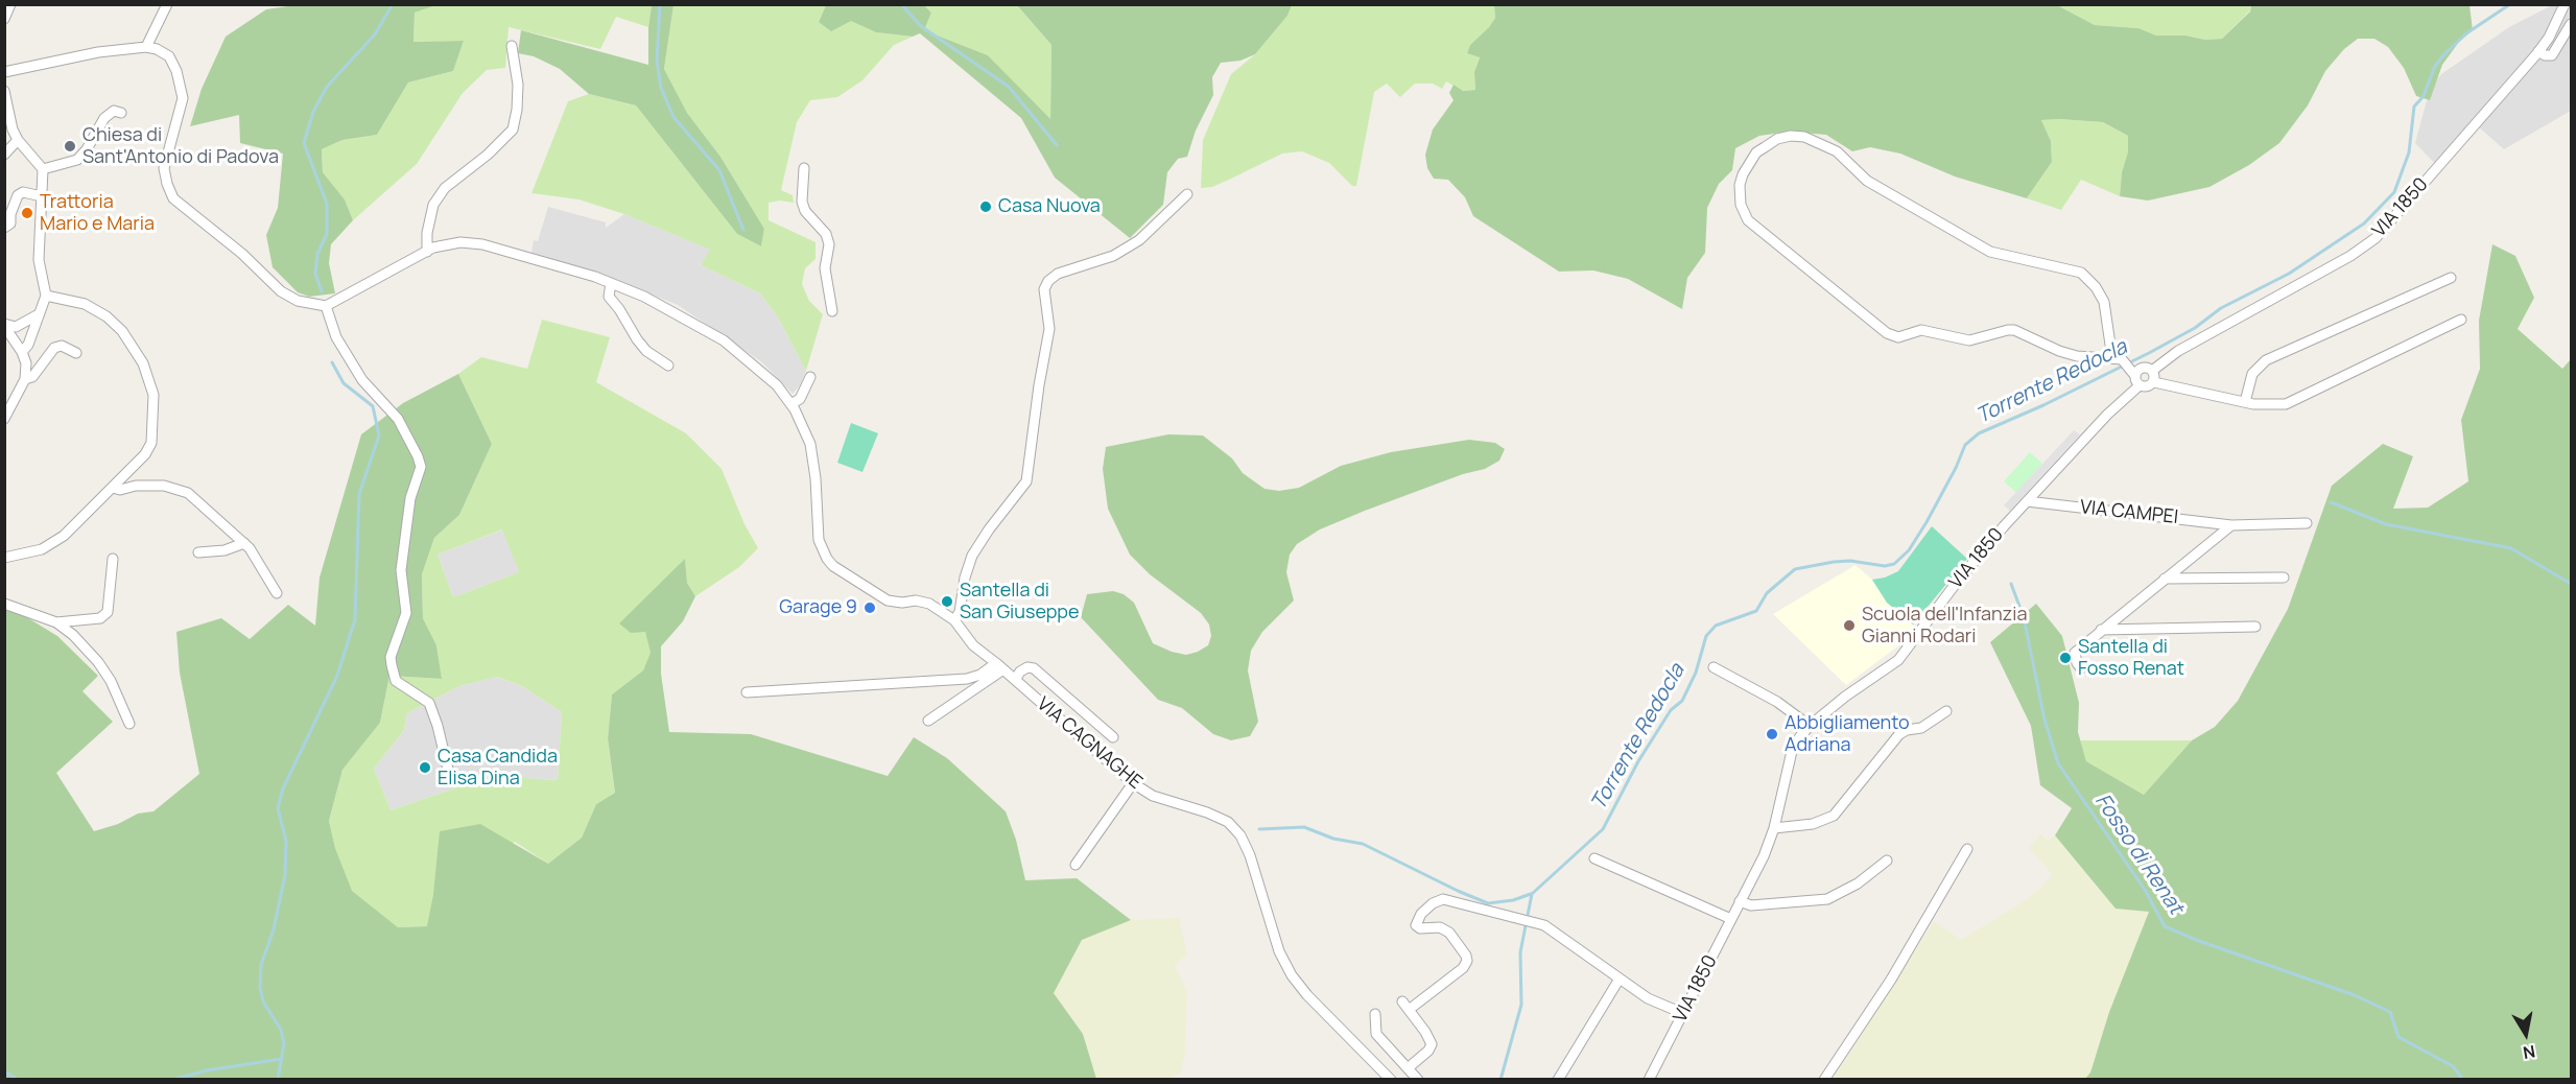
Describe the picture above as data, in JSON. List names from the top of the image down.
{
  "streets": {
    "street": ["VIA 1850", "VIA CAMPEI", "VIA CAGNAGHE"]
  },
  "crossings": [
    ["VIA 1850", "VIA CAMPEI"]
  ],
  "water": ["Torrente Redocla", "Fosso di Renat"],
  "places": [
    "Chiesa di Sant'Antonio di Padova",
    "Casa Nuova",
    "Trattoria Mario e Maria",
    "Santella di San Giuseppe",
    "Garage 9",
    "Scuola dell'Infanzia Gianni Rodari",
    "Santella di Fosso Renat",
    "Abbigliamento Adriana",
    "Casa Candida Elisa Dina"
  ],
  "north": "bottom"
}
